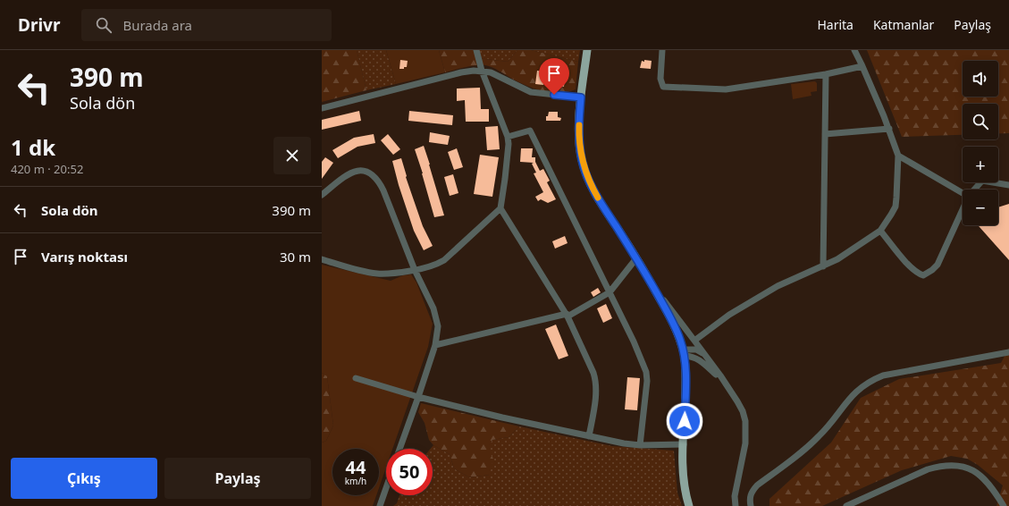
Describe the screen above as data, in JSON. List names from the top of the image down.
{
  "page": {
    "header": "Drivr",
    "search": "Burada ara",
    "nav": ["Harita", "Katmanlar", "Paylaş"],
    "turn": ["390 m", "Sola dön"],
    "map_buttons": ["+", "−"],
    "heading": ["1 dk", "420 m · 20:52"],
    "list": [
      {
        "name": "Sola dön",
        "value": "390 m"
      },
      {
        "name": "Varış noktası",
        "value": "30 m"
      }
    ],
    "speed": "44 km/h",
    "limit": "50",
    "buttons": ["Çıkış", "Paylaş"]
  }
}
